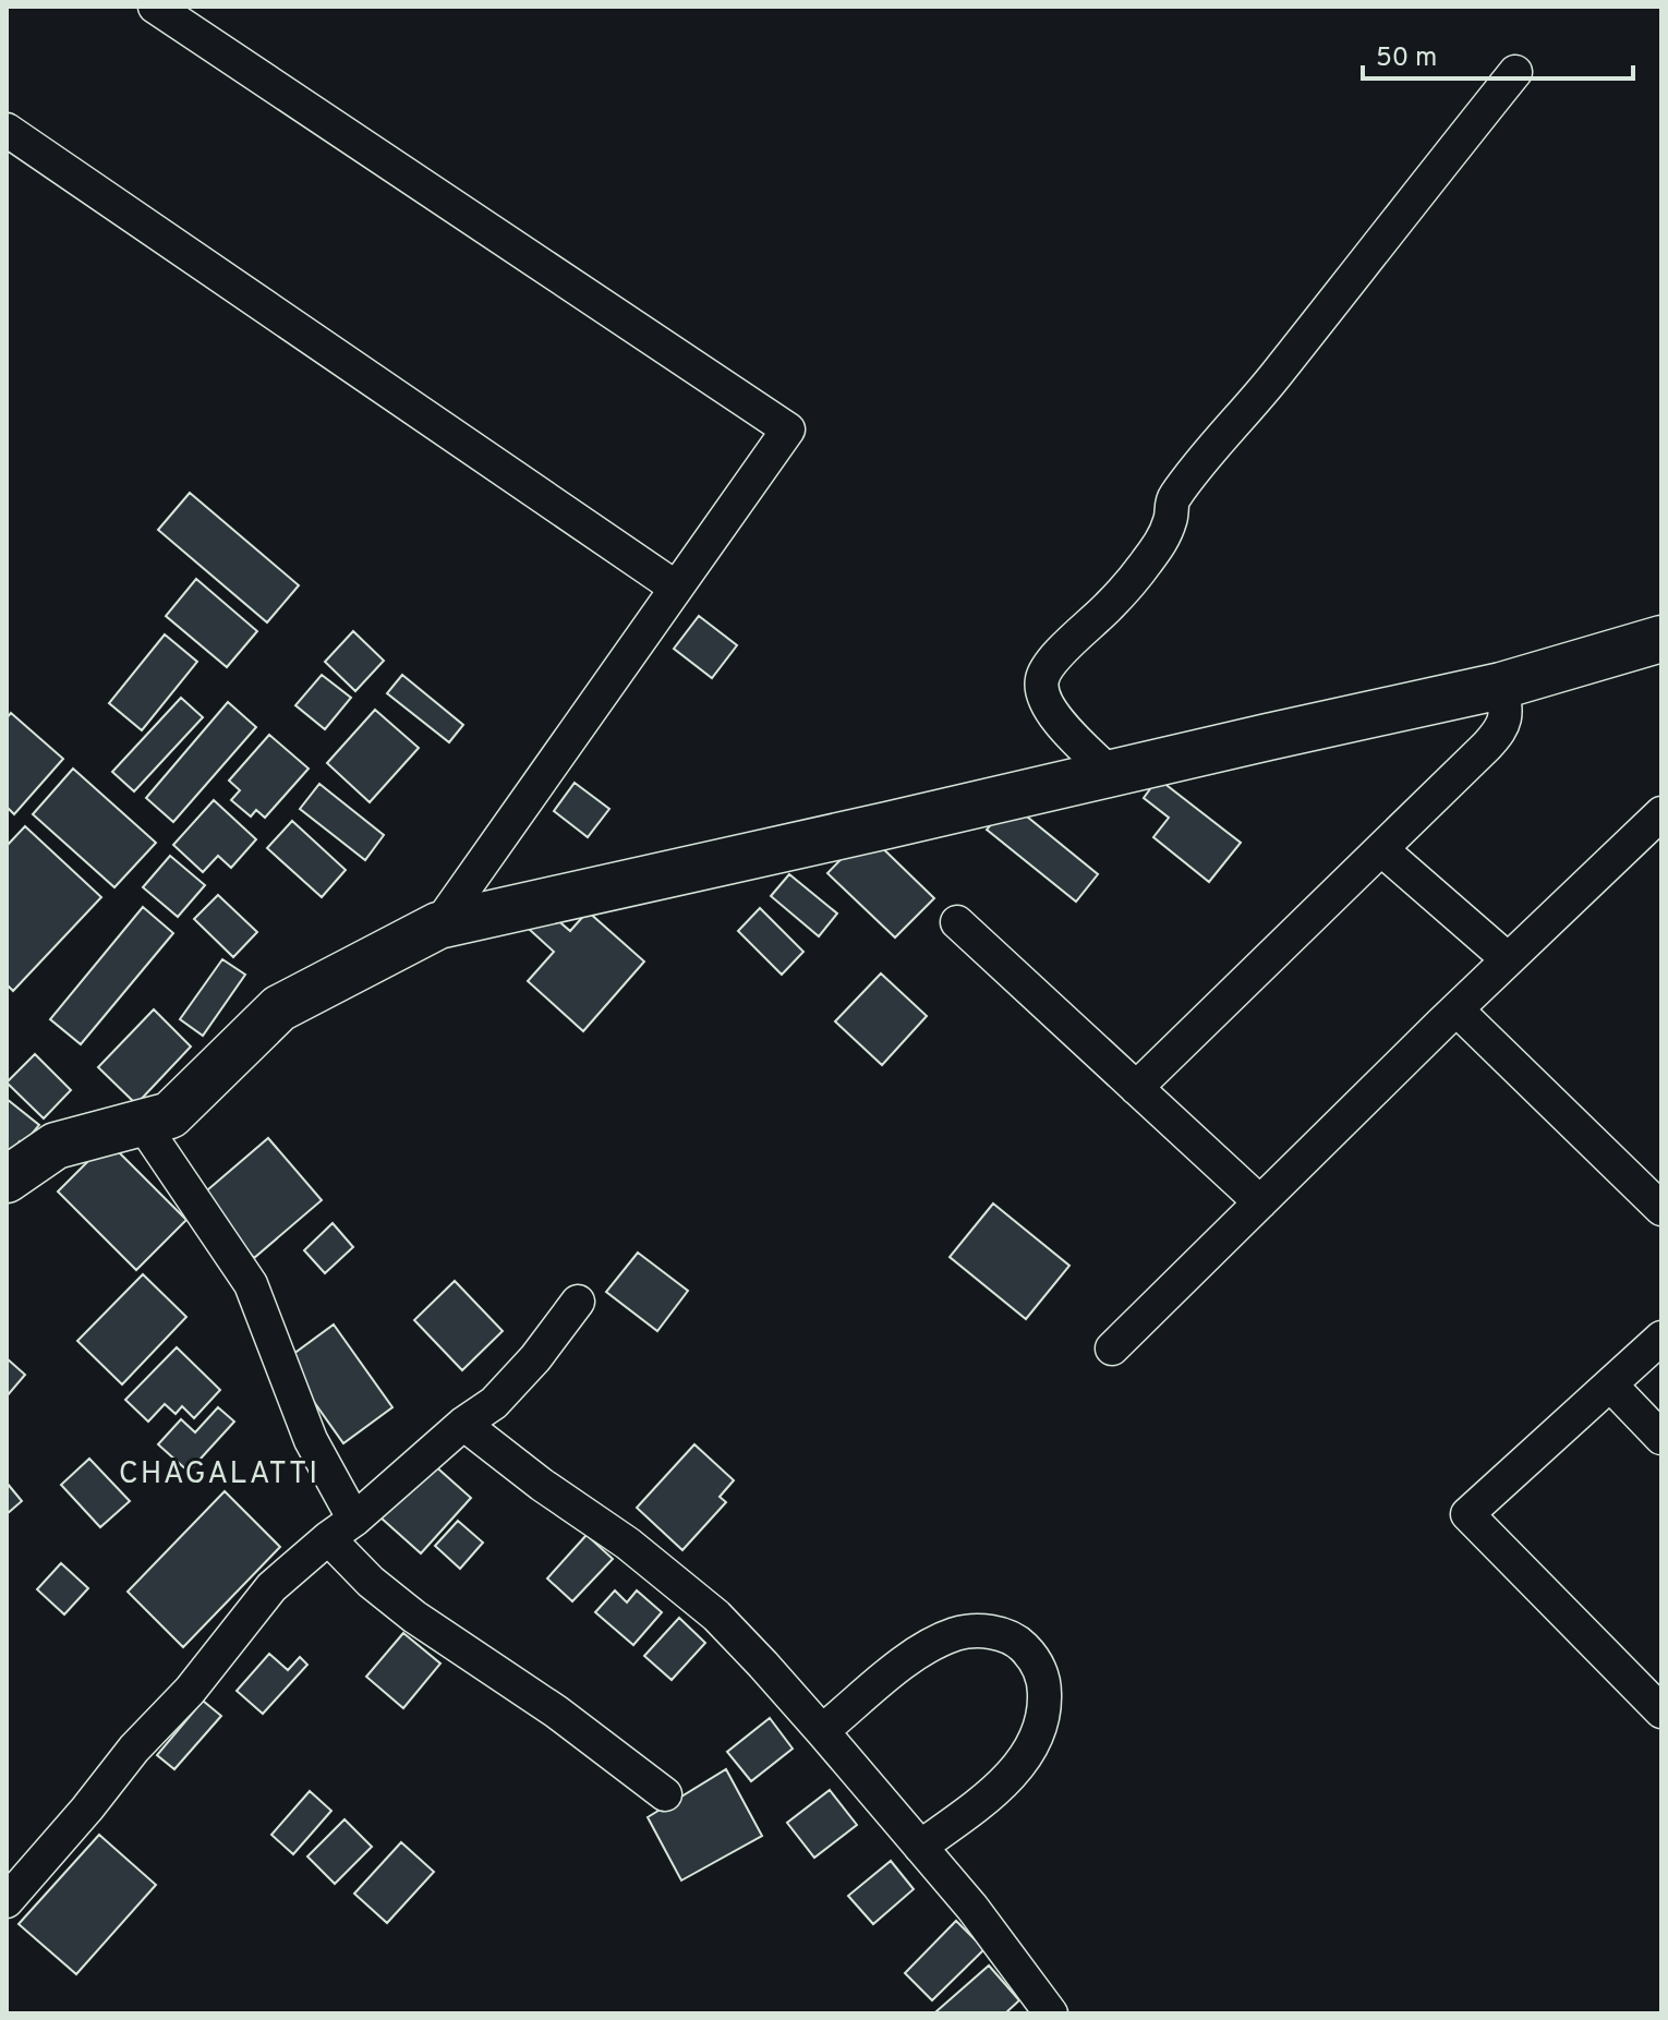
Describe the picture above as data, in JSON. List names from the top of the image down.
{
  "districts": ["CHAGALATTI"],
  "scale_bar": "50 m"
}
